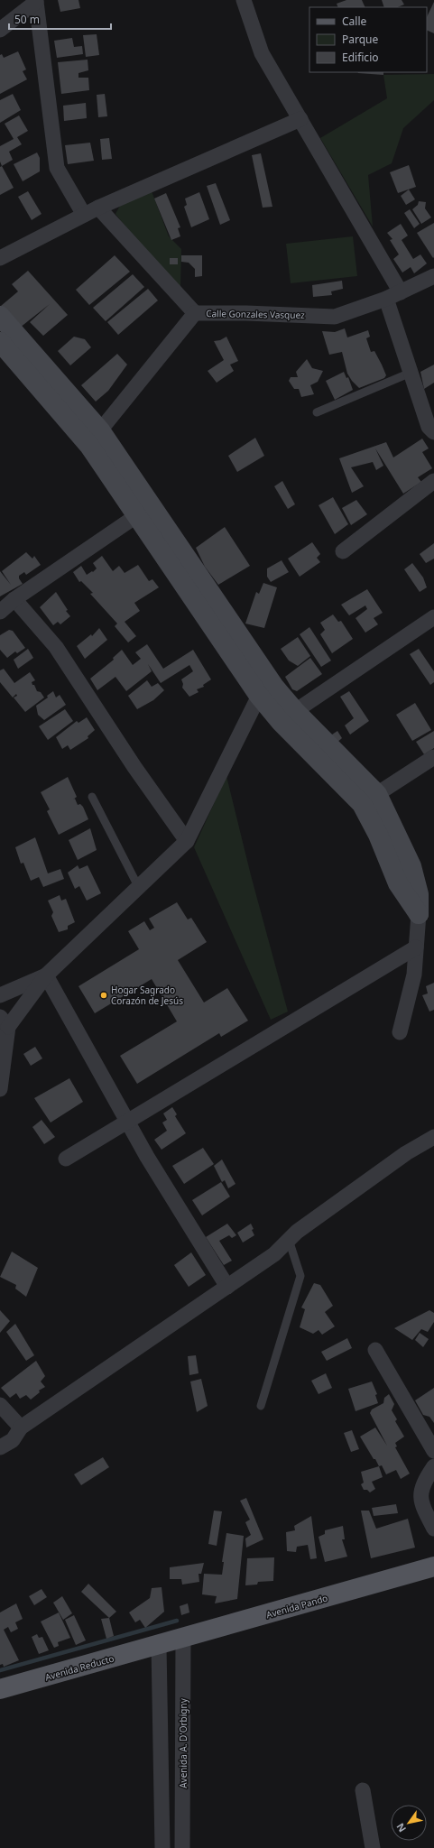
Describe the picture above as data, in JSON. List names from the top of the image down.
{
  "streets": {
    "main road": ["Avenida Pando", "Avenida Reducto"],
    "street": ["Calle Gonzales Vasquez", "Avenida A. D'Orbigny"]
  },
  "crossings": [
    ["Avenida Pando", "Avenida Reducto"],
    ["Avenida Pando", "Avenida A. D'Orbigny"]
  ],
  "places": ["Hogar Sagrado Corazón de Jesús"],
  "legend": ["Calle", "Parque", "Edificio"],
  "scale_bar": "50 m",
  "north": "bottom left"
}
